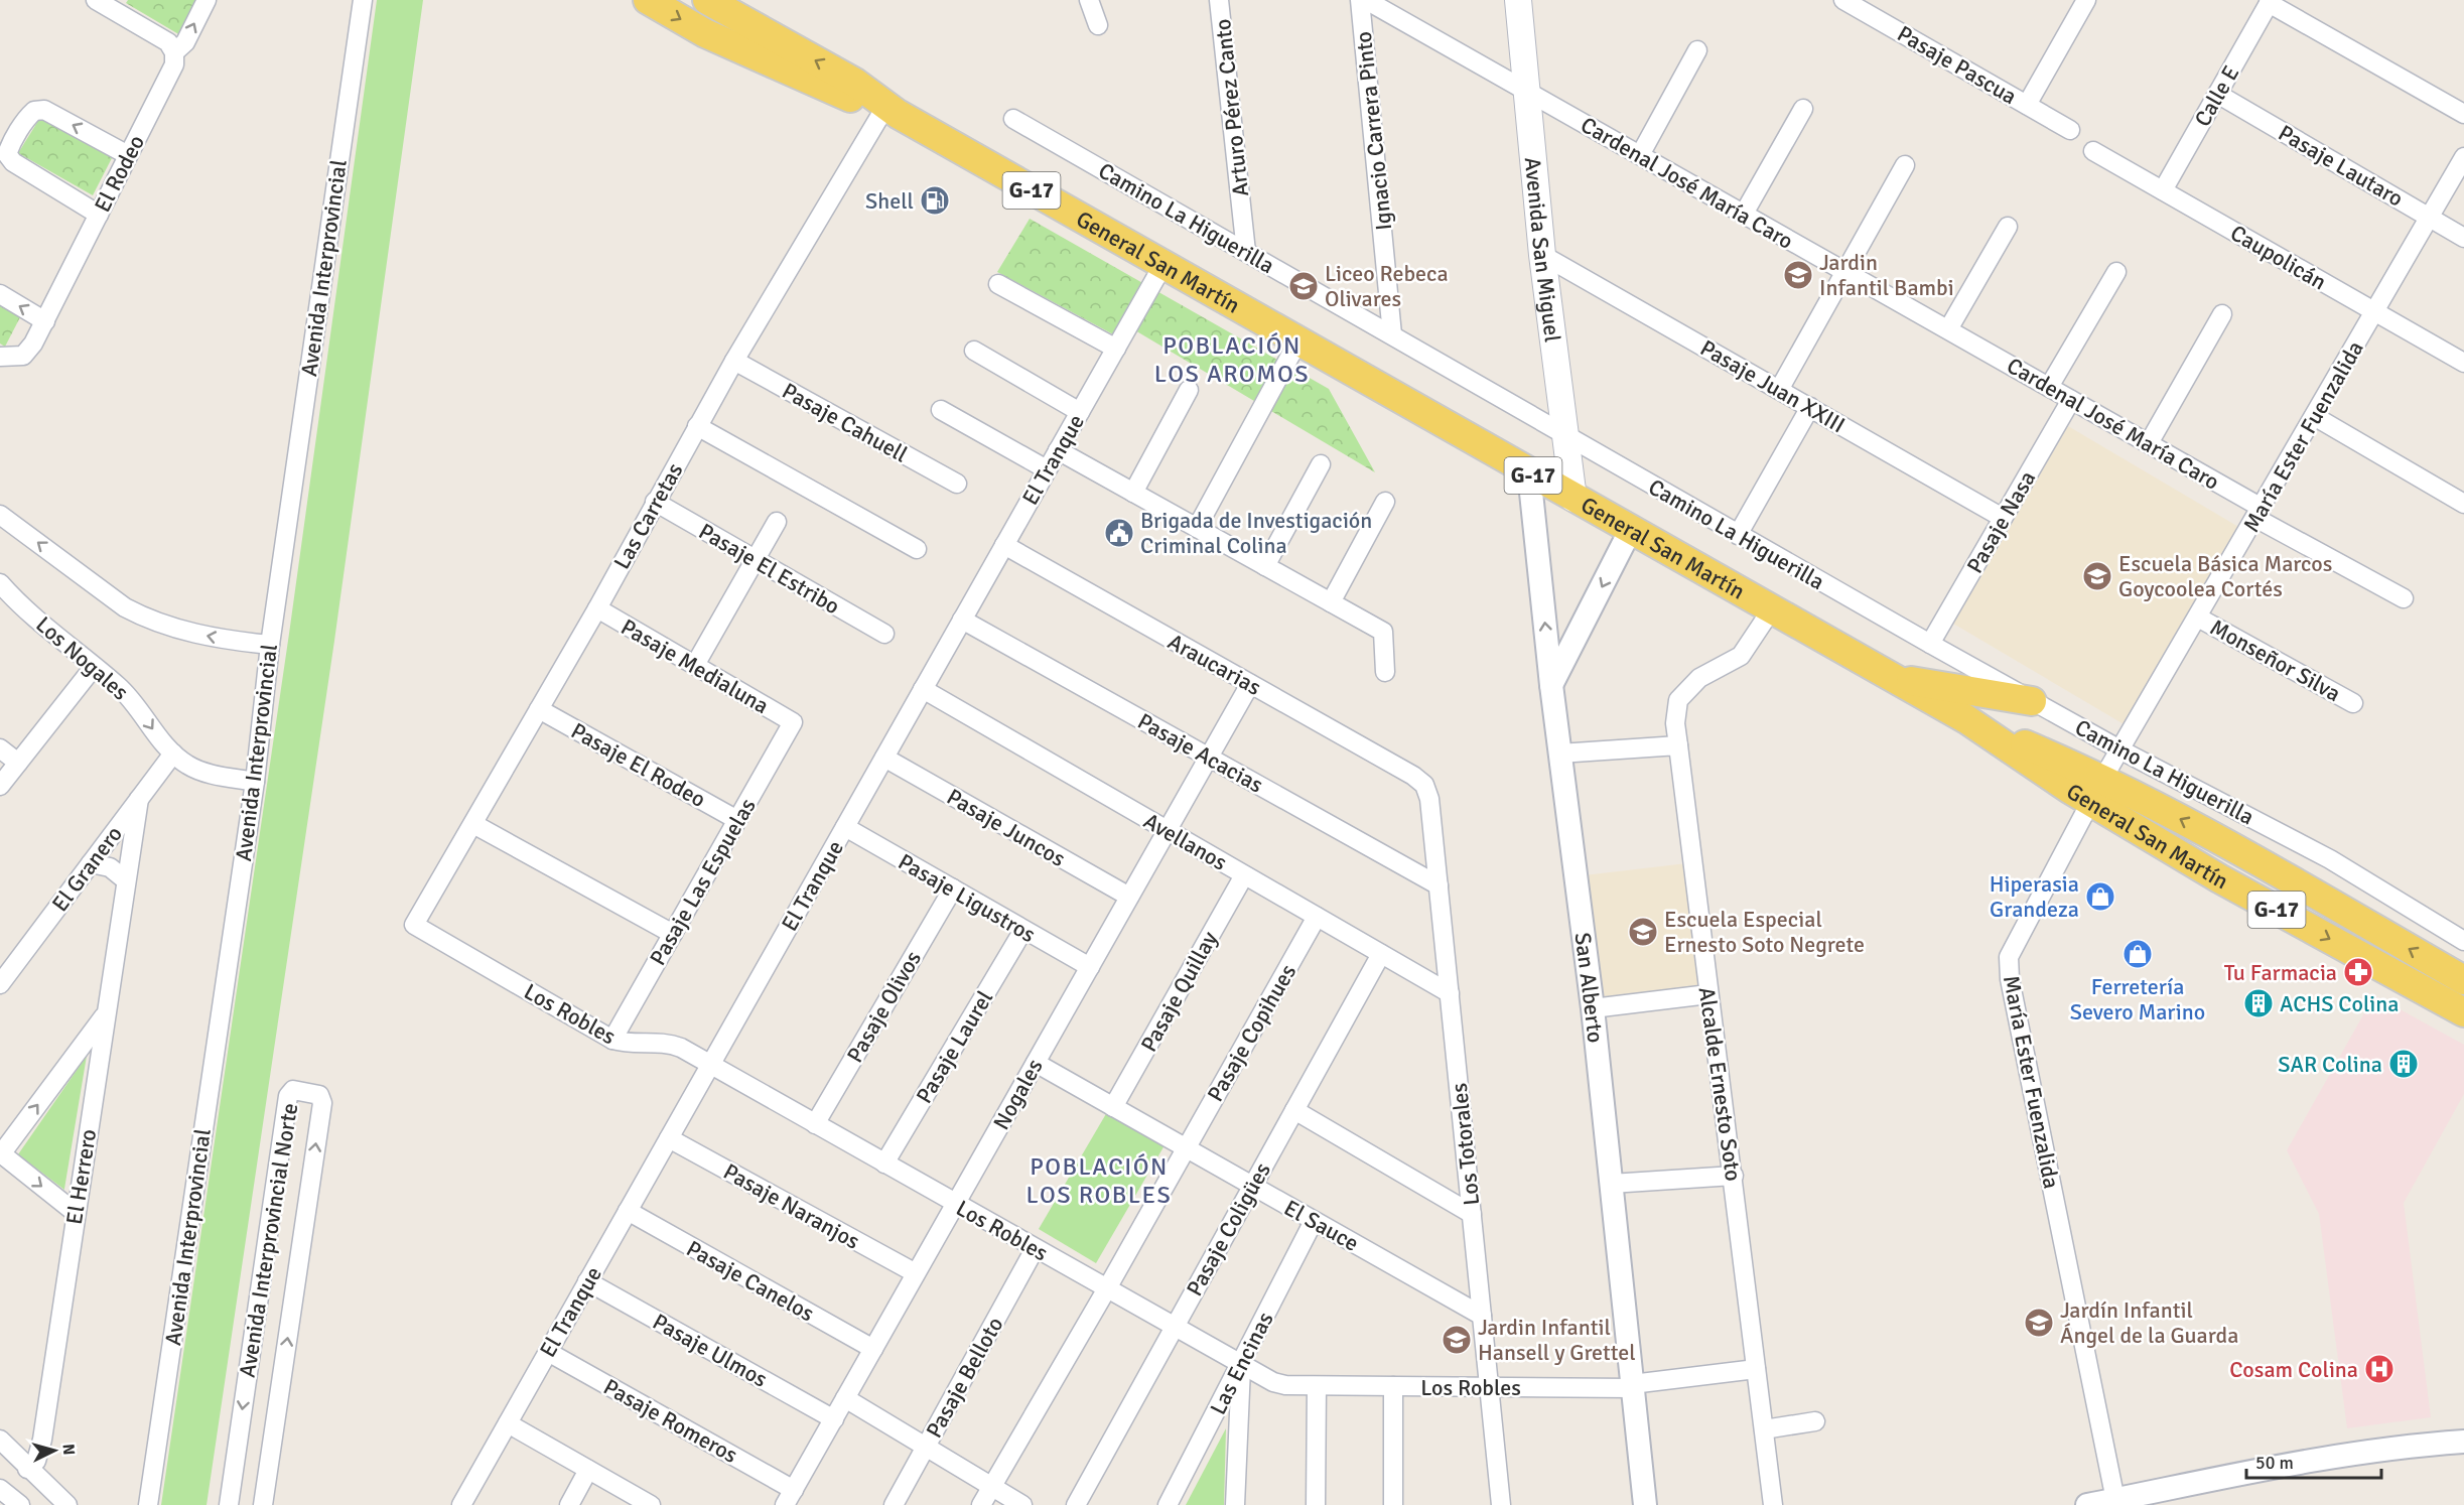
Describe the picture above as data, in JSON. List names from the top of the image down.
{
  "streets": {
    "main road": ["G-17", "Avenida San Miguel", "General San Martín"],
    "street": [
      "Pasaje Pascua",
      "Calle E",
      "Arturo Pérez Canto",
      "Ignacio Carrera Pinto",
      "Pasaje Lautaro",
      "El Rodeo",
      "Cardenal José María Caro",
      "Camino La Higuerilla",
      "Caupolicán",
      "Avenida Interprovincial",
      "Pasaje Juan XXIII",
      "Pasaje Cahuell",
      "María Ester Fuenzalida",
      "El Tranque",
      "Las Carretas",
      "Pasaje Nasa",
      "Pasaje El Estribo",
      "Los Nogales",
      "Monseñor Silva",
      "Araucarias",
      "Pasaje Medialuna",
      "Pasaje Acacias",
      "Pasaje El Rodeo",
      "Pasaje Juncos",
      "Avellanos",
      "El Granero",
      "Pasaje Las Espuelas",
      "Pasaje Ligustros",
      "San Alberto",
      "Pasaje Quillay",
      "Pasaje Olivos",
      "Los Robles",
      "Pasaje Copihues",
      "Pasaje Laurel",
      "Alcalde Ernesto Soto",
      "Nogales",
      "Los Totorales",
      "El Herrero",
      "Pasaje Naranjos",
      "El Sauce",
      "Pasaje Coligües",
      "Avenida Interprovincial Norte",
      "Pasaje Canelos",
      "Pasaje Ulmos",
      "Las Encinas",
      "Pasaje Belloto",
      "Pasaje Romeros"
    ]
  },
  "crossings": [
    ["Calle E", "Pasaje Lautaro"],
    ["Calle E", "Caupolicán"],
    ["Arturo Pérez Canto", "Camino La Higuerilla"],
    ["Ignacio Carrera Pinto", "Camino La Higuerilla"],
    ["Pasaje Lautaro", "María Ester Fuenzalida"],
    ["Cardenal José María Caro", "Avenida San Miguel"],
    ["Cardenal José María Caro", "María Ester Fuenzalida"],
    ["Cardenal José María Caro", "Pasaje Nasa"],
    ["Camino La Higuerilla", "Avenida San Miguel"],
    ["Camino La Higuerilla", "María Ester Fuenzalida"],
    ["Camino La Higuerilla", "Pasaje Nasa"],
    ["Avenida San Miguel", "General San Martín"],
    ["Avenida San Miguel", "Pasaje Juan XXIII"],
    ["Caupolicán", "María Ester Fuenzalida"],
    ["General San Martín", "María Ester Fuenzalida"],
    ["General San Martín", "El Tranque"],
    ["General San Martín", "Las Carretas"],
    ["General San Martín", "San Alberto"],
    ["General San Martín", "Alcalde Ernesto Soto"],
    ["Avenida Interprovincial", "Los Nogales"],
    ["Pasaje Juan XXIII", "Pasaje Nasa"],
    ["Pasaje Cahuell", "Las Carretas"],
    ["María Ester Fuenzalida", "Monseñor Silva"],
    ["El Tranque", "Araucarias"],
    ["El Tranque", "Pasaje Acacias"],
    ["El Tranque", "Pasaje Juncos"],
    ["El Tranque", "Avellanos"],
    ["El Tranque", "Pasaje Ligustros"],
    ["El Tranque", "Los Robles"],
    ["El Tranque", "Pasaje Naranjos"],
    ["El Tranque", "Pasaje Canelos"],
    ["El Tranque", "Pasaje Ulmos"],
    ["El Tranque", "Pasaje Romeros"],
    ["Las Carretas", "Pasaje El Estribo"],
    ["Las Carretas", "Pasaje Medialuna"],
    ["Las Carretas", "Pasaje El Rodeo"],
    ["Las Carretas", "Los Robles"],
    ["Los Nogales", "El Granero"],
    ["Araucarias", "Nogales"],
    ["Araucarias", "Los Totorales"],
    ["Pasaje Medialuna", "Pasaje Las Espuelas"],
    ["Pasaje Acacias", "Nogales"],
    ["Pasaje Acacias", "Los Totorales"],
    ["Pasaje El Rodeo", "Pasaje Las Espuelas"],
    ["Pasaje Juncos", "Nogales"],
    ["Avellanos", "Pasaje Quillay"],
    ["Avellanos", "Pasaje Copihues"],
    ["Avellanos", "Nogales"],
    ["Avellanos", "Los Totorales"],
    ["Avellanos", "Pasaje Coligües"],
    ["El Granero", "El Herrero"],
    ["Pasaje Las Espuelas", "Los Robles"],
    ["Pasaje Ligustros", "Pasaje Olivos"],
    ["Pasaje Ligustros", "Pasaje Laurel"],
    ["Pasaje Ligustros", "Nogales"],
    ["San Alberto", "Los Robles"],
    ["Pasaje Quillay", "El Sauce"],
    ["Pasaje Olivos", "Los Robles"],
    ["Los Robles", "Pasaje Copihues"],
    ["Los Robles", "Pasaje Laurel"],
    ["Los Robles", "Alcalde Ernesto Soto"],
    ["Los Robles", "Nogales"],
    ["Los Robles", "Los Totorales"],
    ["Los Robles", "Pasaje Coligües"],
    ["Los Robles", "Las Encinas"],
    ["Los Robles", "Pasaje Belloto"],
    ["Pasaje Copihues", "El Sauce"],
    ["Nogales", "Pasaje Naranjos"],
    ["Nogales", "El Sauce"],
    ["Nogales", "Pasaje Canelos"],
    ["Nogales", "Pasaje Ulmos"],
    ["Nogales", "Pasaje Romeros"],
    ["Los Totorales", "El Sauce"],
    ["El Sauce", "Pasaje Coligües"],
    ["El Sauce", "Las Encinas"]
  ],
  "districts": ["POBLACIÓN LOS AROMOS", "POBLACIÓN LOS ROBLES"],
  "places": {
    "fuel station": ["Shell"],
    "school or university": [
      "Jardin Infantil Bambi",
      "Liceo Rebeca Olivares",
      "Escuela Básica Marcos Goycoolea Cortés",
      "Escuela Especial Ernesto Soto Negrete",
      "Jardín Infantil Ángel de la Guarda",
      "Jardin Infantil Hansell y Grettel"
    ],
    "public building": ["Brigada de Investigación Criminal Colina"],
    "shop": ["Hiperasia Grandeza", "Ferretería Severo Marino"],
    "pharmacy": ["Tu Farmacia"],
    "building": ["ACHS Colina", "SAR Colina"],
    "hospital": ["Cosam Colina"]
  },
  "scale_bar": "50 m",
  "north": "right"
}
